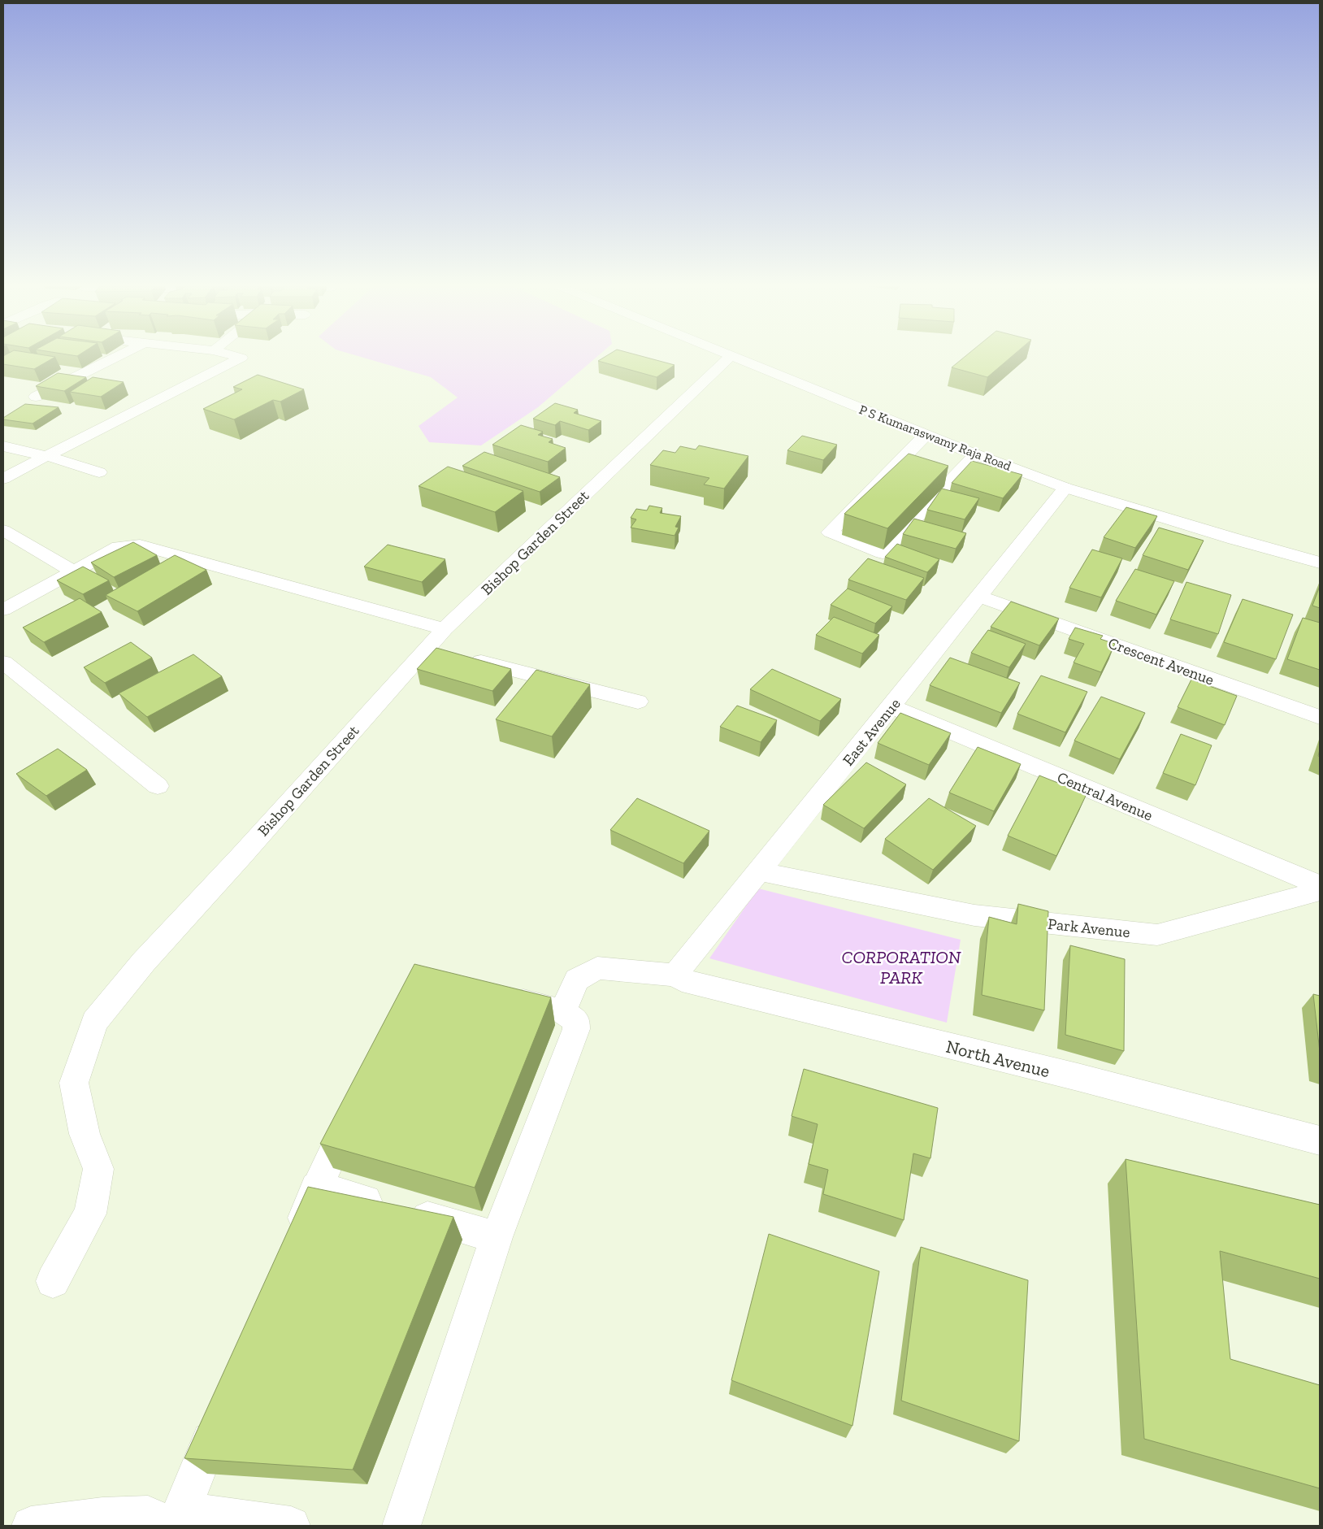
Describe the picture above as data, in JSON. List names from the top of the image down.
{
  "streets": {
    "street": [
      "P S Kumaraswamy Raja Road",
      "Bishop Garden Street",
      "Crescent Avenue",
      "East Avenue",
      "Central Avenue",
      "Park Avenue",
      "North Avenue"
    ]
  },
  "crossings": [
    ["P S Kumaraswamy Raja Road", "East Avenue"],
    ["Crescent Avenue", "East Avenue"],
    ["East Avenue", "Central Avenue"],
    ["East Avenue", "Park Avenue"],
    ["East Avenue", "North Avenue"]
  ],
  "parks": ["CORPORATION PARK"]
}
